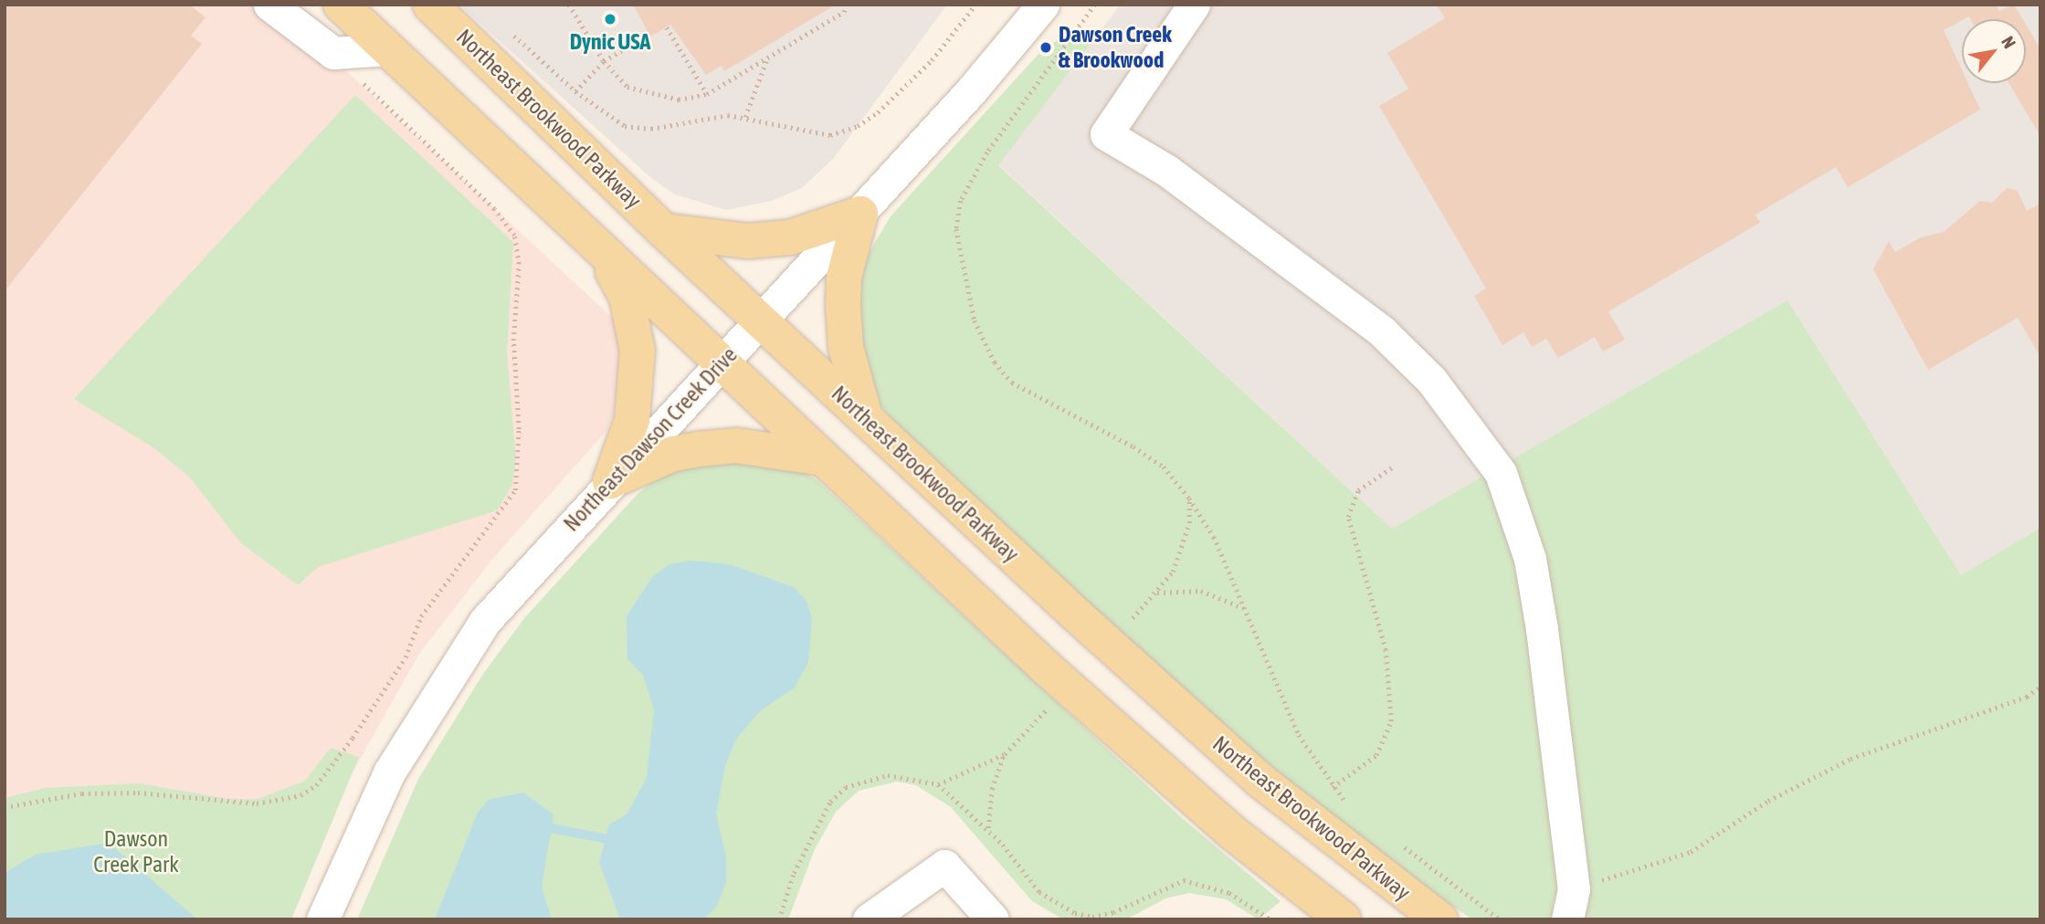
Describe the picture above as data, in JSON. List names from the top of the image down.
{
  "streets": {
    "main road": ["Northeast Brookwood Parkway"],
    "street": ["Northeast Dawson Creek Drive"]
  },
  "crossings": [
    ["Northeast Brookwood Parkway", "Northeast Dawson Creek Drive"]
  ],
  "parks": ["Dawson Creek Park"],
  "places": ["Dynic USA", "Dawson Creek & Brookwood"],
  "north": "top right"
}
